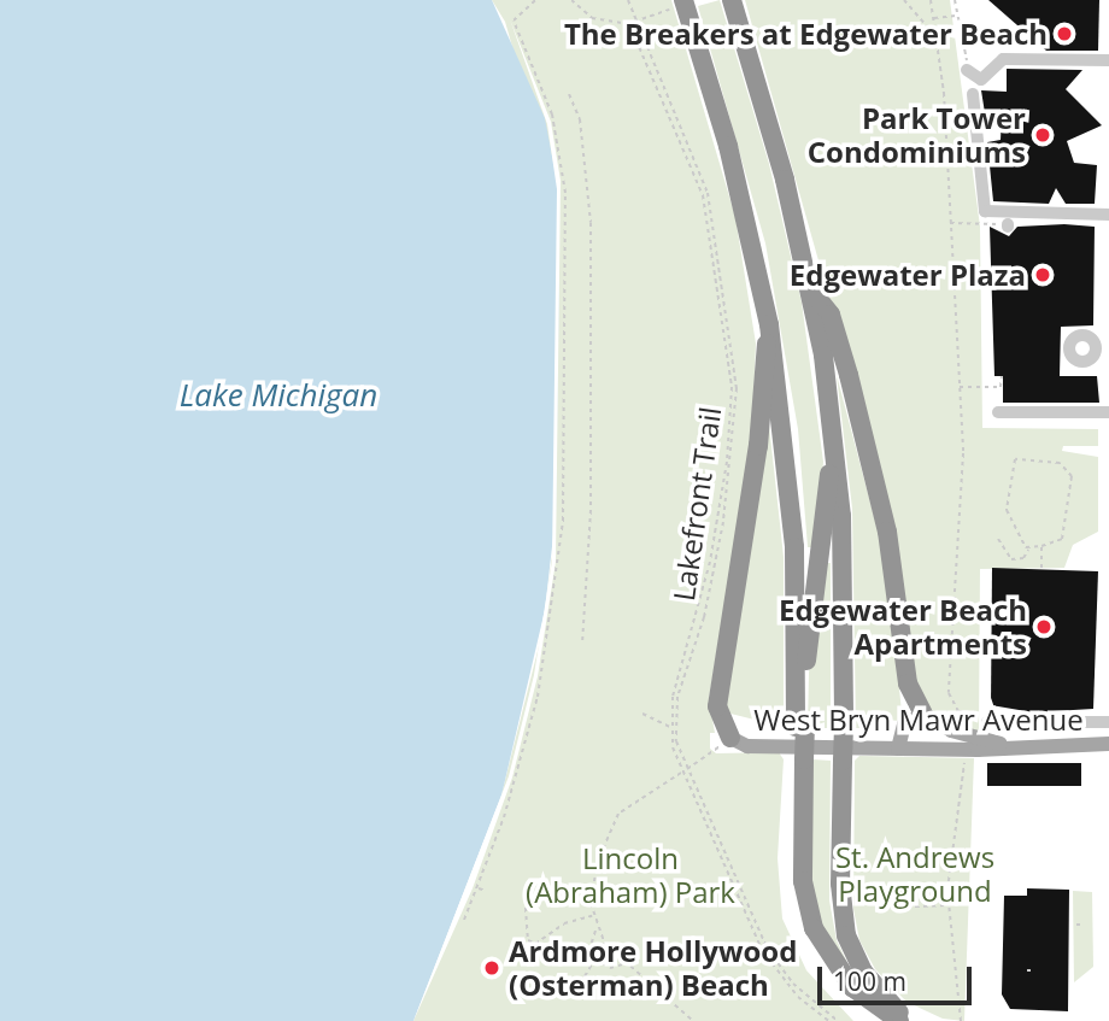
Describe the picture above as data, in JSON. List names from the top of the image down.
{
  "streets": {
    "main road": ["West Bryn Mawr Avenue"],
    "path": ["Lakefront Trail"]
  },
  "water": ["Lake Michigan"],
  "parks": ["St. Andrews Playground", "Lincoln (Abraham) Park"],
  "places": [
    "The Breakers at Edgewater Beach",
    "Park Tower Condominiums",
    "Edgewater Plaza",
    "Edgewater Beach Apartments",
    "Ardmore Hollywood (Osterman) Beach"
  ],
  "scale_bar": "100 m"
}
